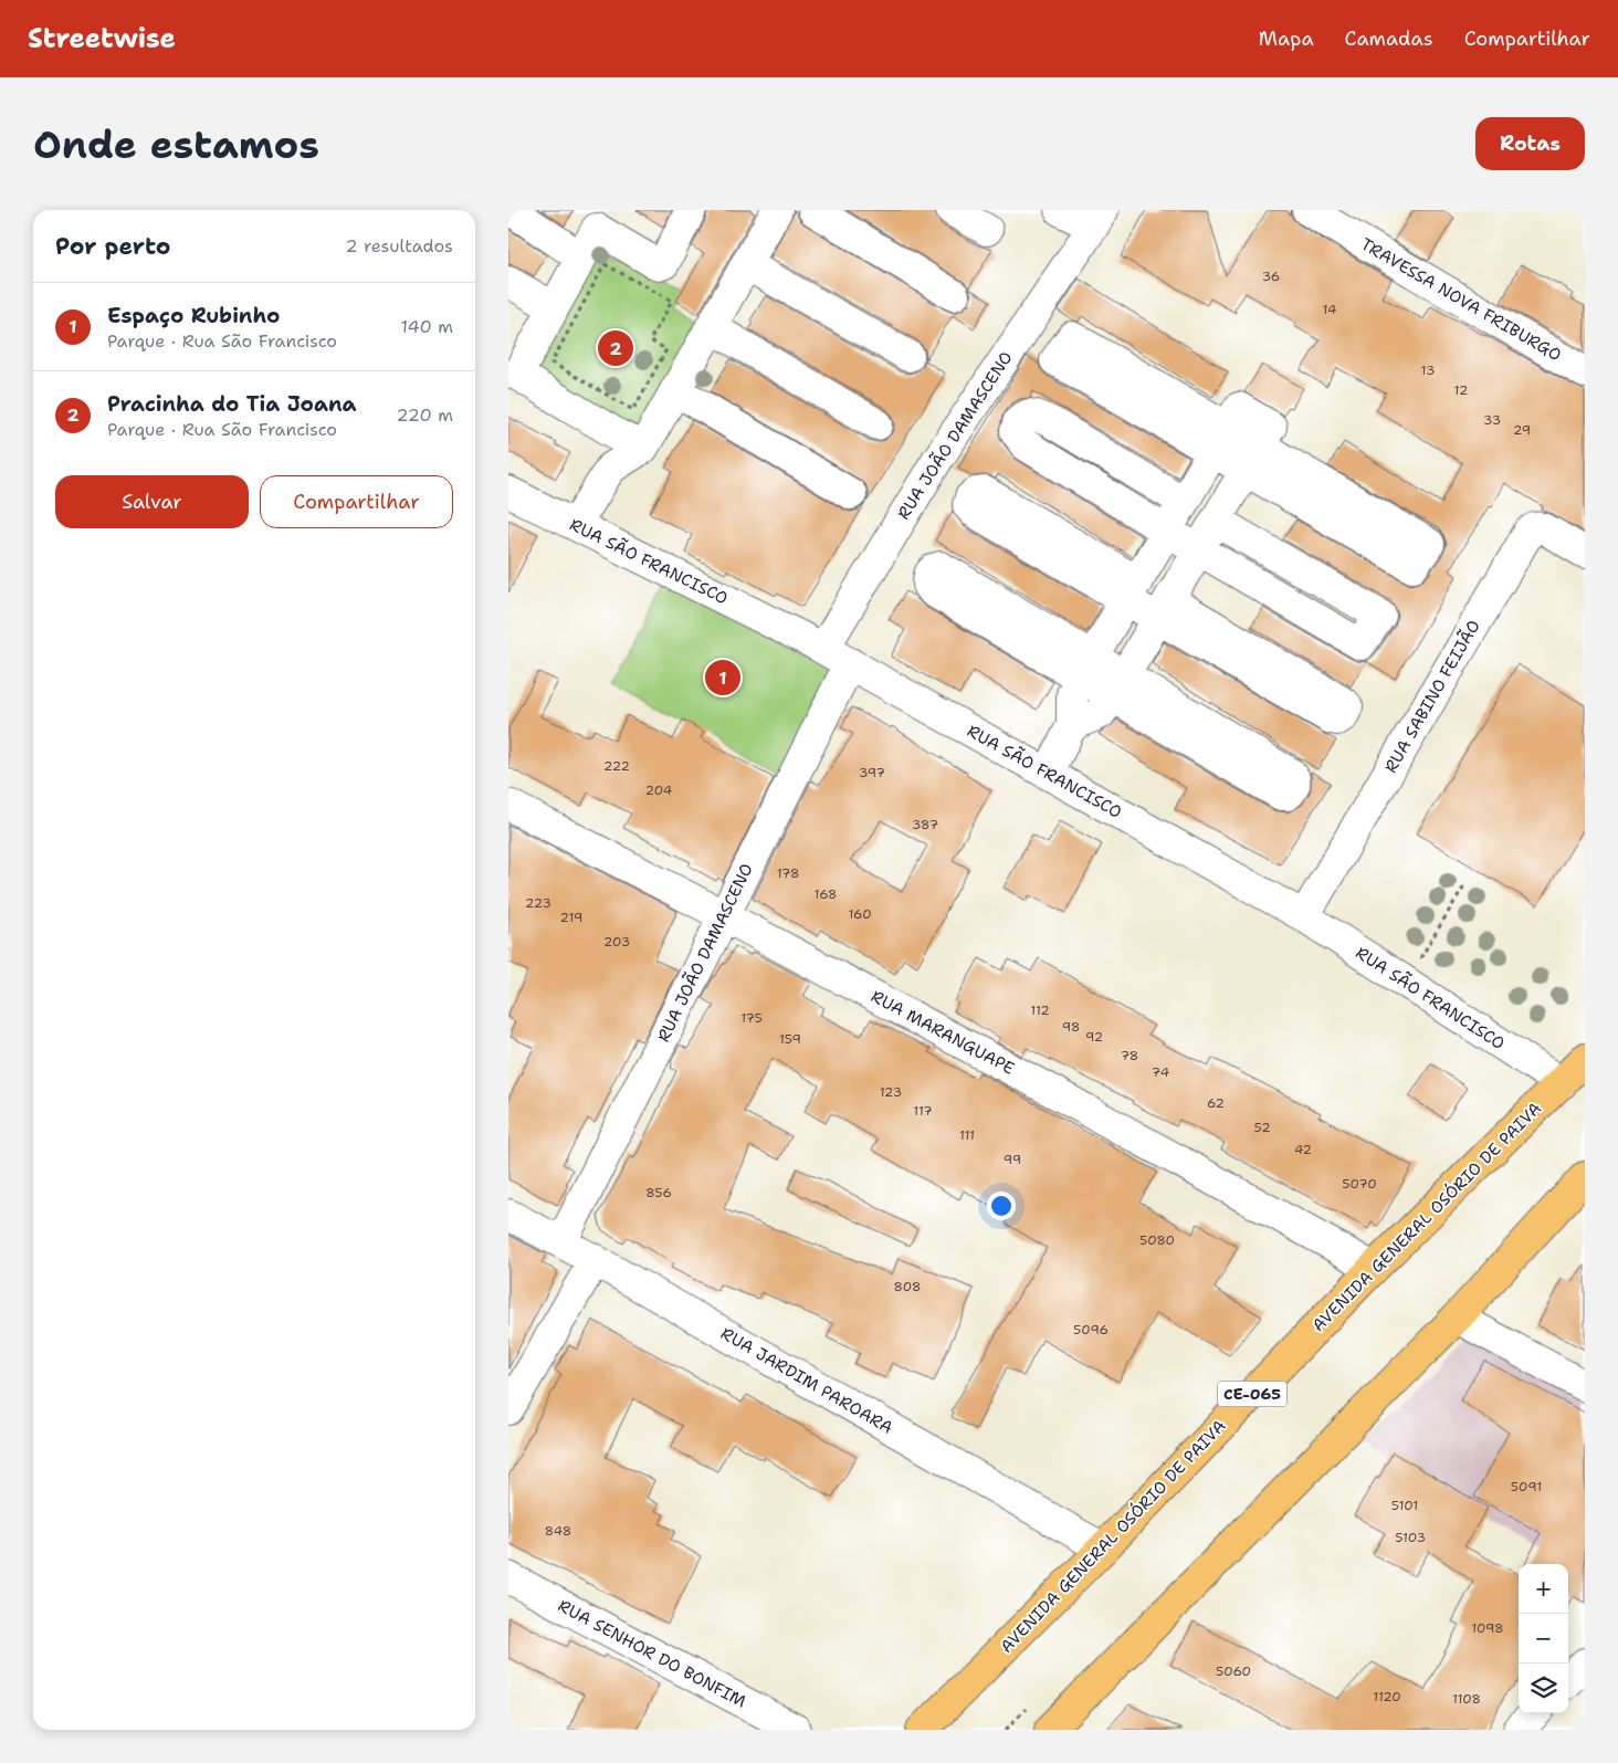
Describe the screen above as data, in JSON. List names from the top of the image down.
{
  "streets": {
    "main road": ["AVENIDA GENERAL OSÓRIO DE PAIVA", "CE-065"],
    "street": [
      "TRAVESSA NOVA FRIBURGO",
      "RUA JOÃO DAMASCENO",
      "RUA SÃO FRANCISCO",
      "RUA SABINO FEIJÃO",
      "RUA MARANGUAPE",
      "RUA JARDIM PAROARA",
      "RUA SENHOR DO BONFIM"
    ]
  },
  "crossings": [
    ["RUA JOÃO DAMASCENO", "RUA SÃO FRANCISCO"],
    ["RUA JOÃO DAMASCENO", "RUA MARANGUAPE"],
    ["RUA JOÃO DAMASCENO", "RUA JARDIM PAROARA"],
    ["RUA SÃO FRANCISCO", "RUA SABINO FEIJÃO"],
    ["RUA SÃO FRANCISCO", "AVENIDA GENERAL OSÓRIO DE PAIVA"],
    ["RUA MARANGUAPE", "AVENIDA GENERAL OSÓRIO DE PAIVA"],
    ["AVENIDA GENERAL OSÓRIO DE PAIVA", "RUA JARDIM PAROARA"]
  ],
  "house_numbers": [
    "36",
    "14",
    "13",
    "12",
    "33",
    "29",
    "222",
    "397",
    "204",
    "387",
    "178",
    "168",
    "223",
    "160",
    "219",
    "203",
    "112",
    "175",
    "98",
    "92",
    "159",
    "78",
    "74",
    "123",
    "62",
    "117",
    "52",
    "111",
    "42",
    "99",
    "5070",
    "856",
    "5080",
    "808",
    "5096",
    "5091",
    "5101",
    "848",
    "5103",
    "1098",
    "5060",
    "1120",
    "1108"
  ],
  "page": {
    "header": "Streetwise",
    "nav": ["Mapa", "Camadas", "Compartilhar"],
    "buttons": [
      "Rotas",
      ["Salvar", "Compartilhar"]
    ],
    "title": "Onde estamos",
    "heading": ["Por perto", "2 resultados"],
    "list": [
      {
        "mark": "1",
        "name": "Espaço Rubinho",
        "note": "Parque · Rua São Francisco",
        "value": "140 m"
      },
      {
        "mark": "2",
        "name": "Pracinha do Tia Joana",
        "note": "Parque · Rua São Francisco",
        "value": "220 m"
      }
    ],
    "pins": ["2", "1"],
    "map_buttons": ["+", "−"]
  }
}
